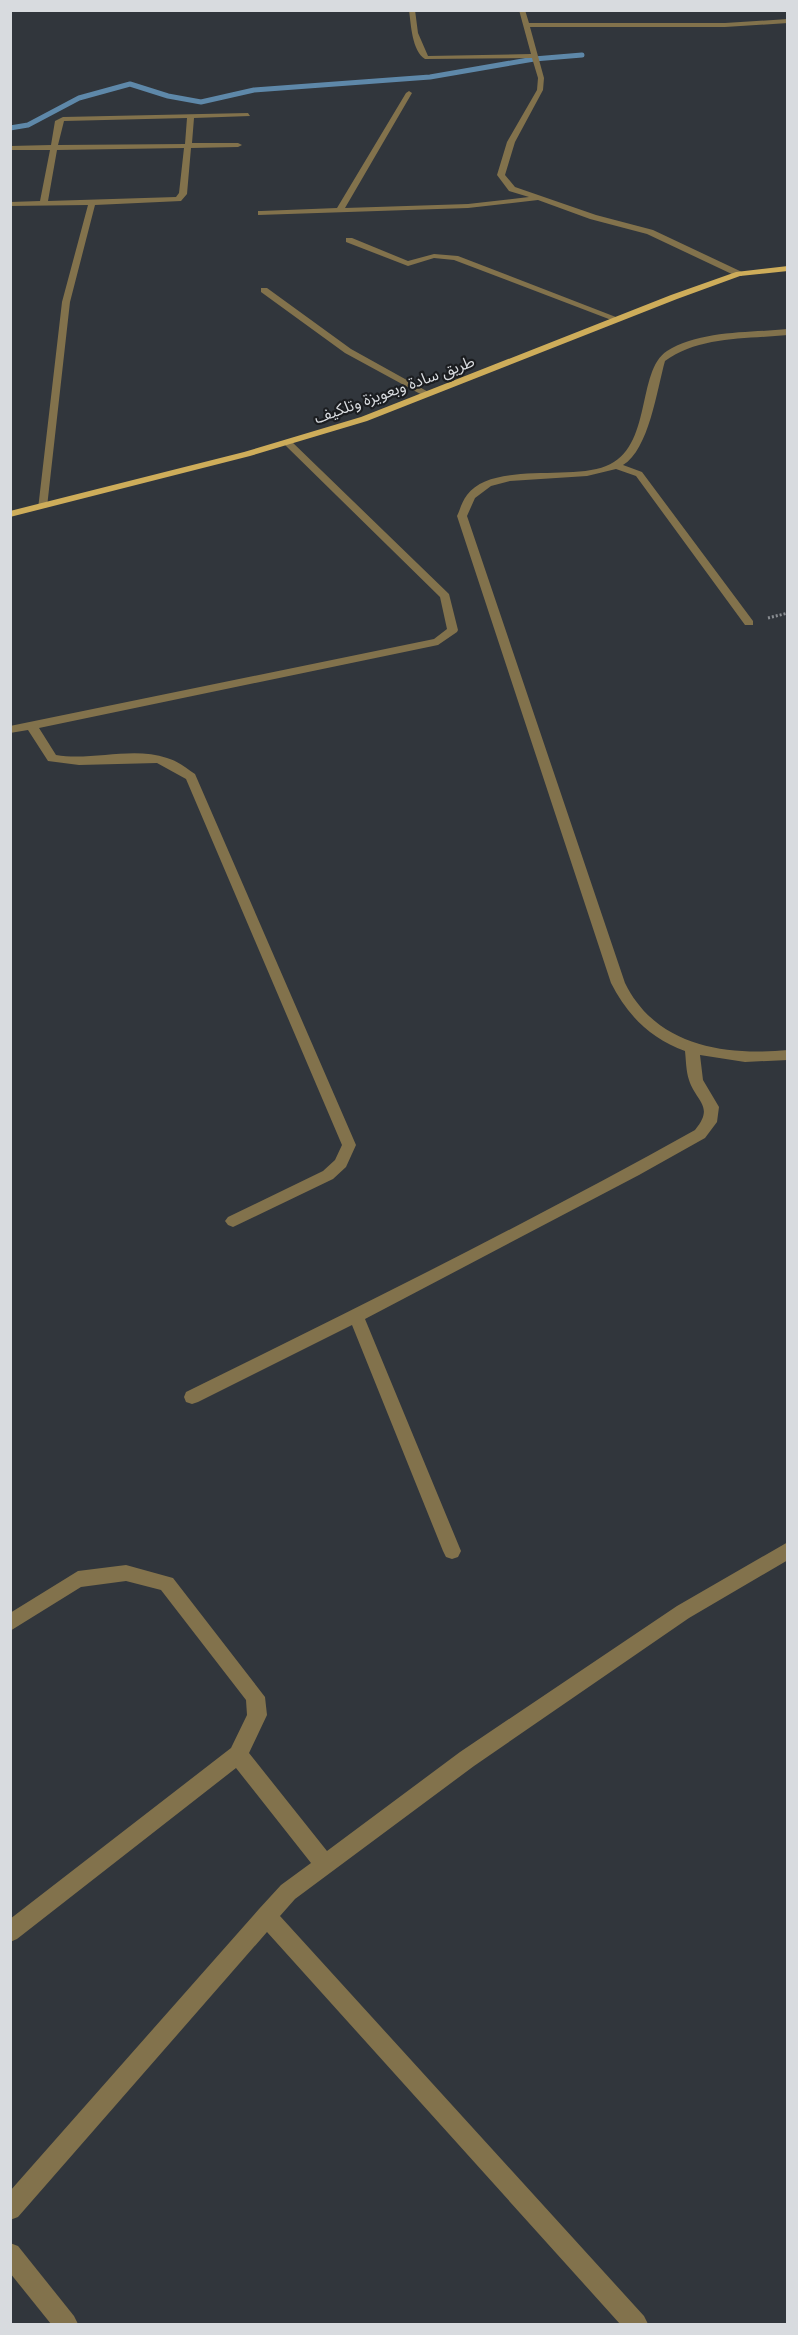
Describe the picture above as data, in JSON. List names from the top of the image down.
{
  "streets": {
    "main road": ["طريق سادة وبعويزة وتلكيف"]
  }
}
